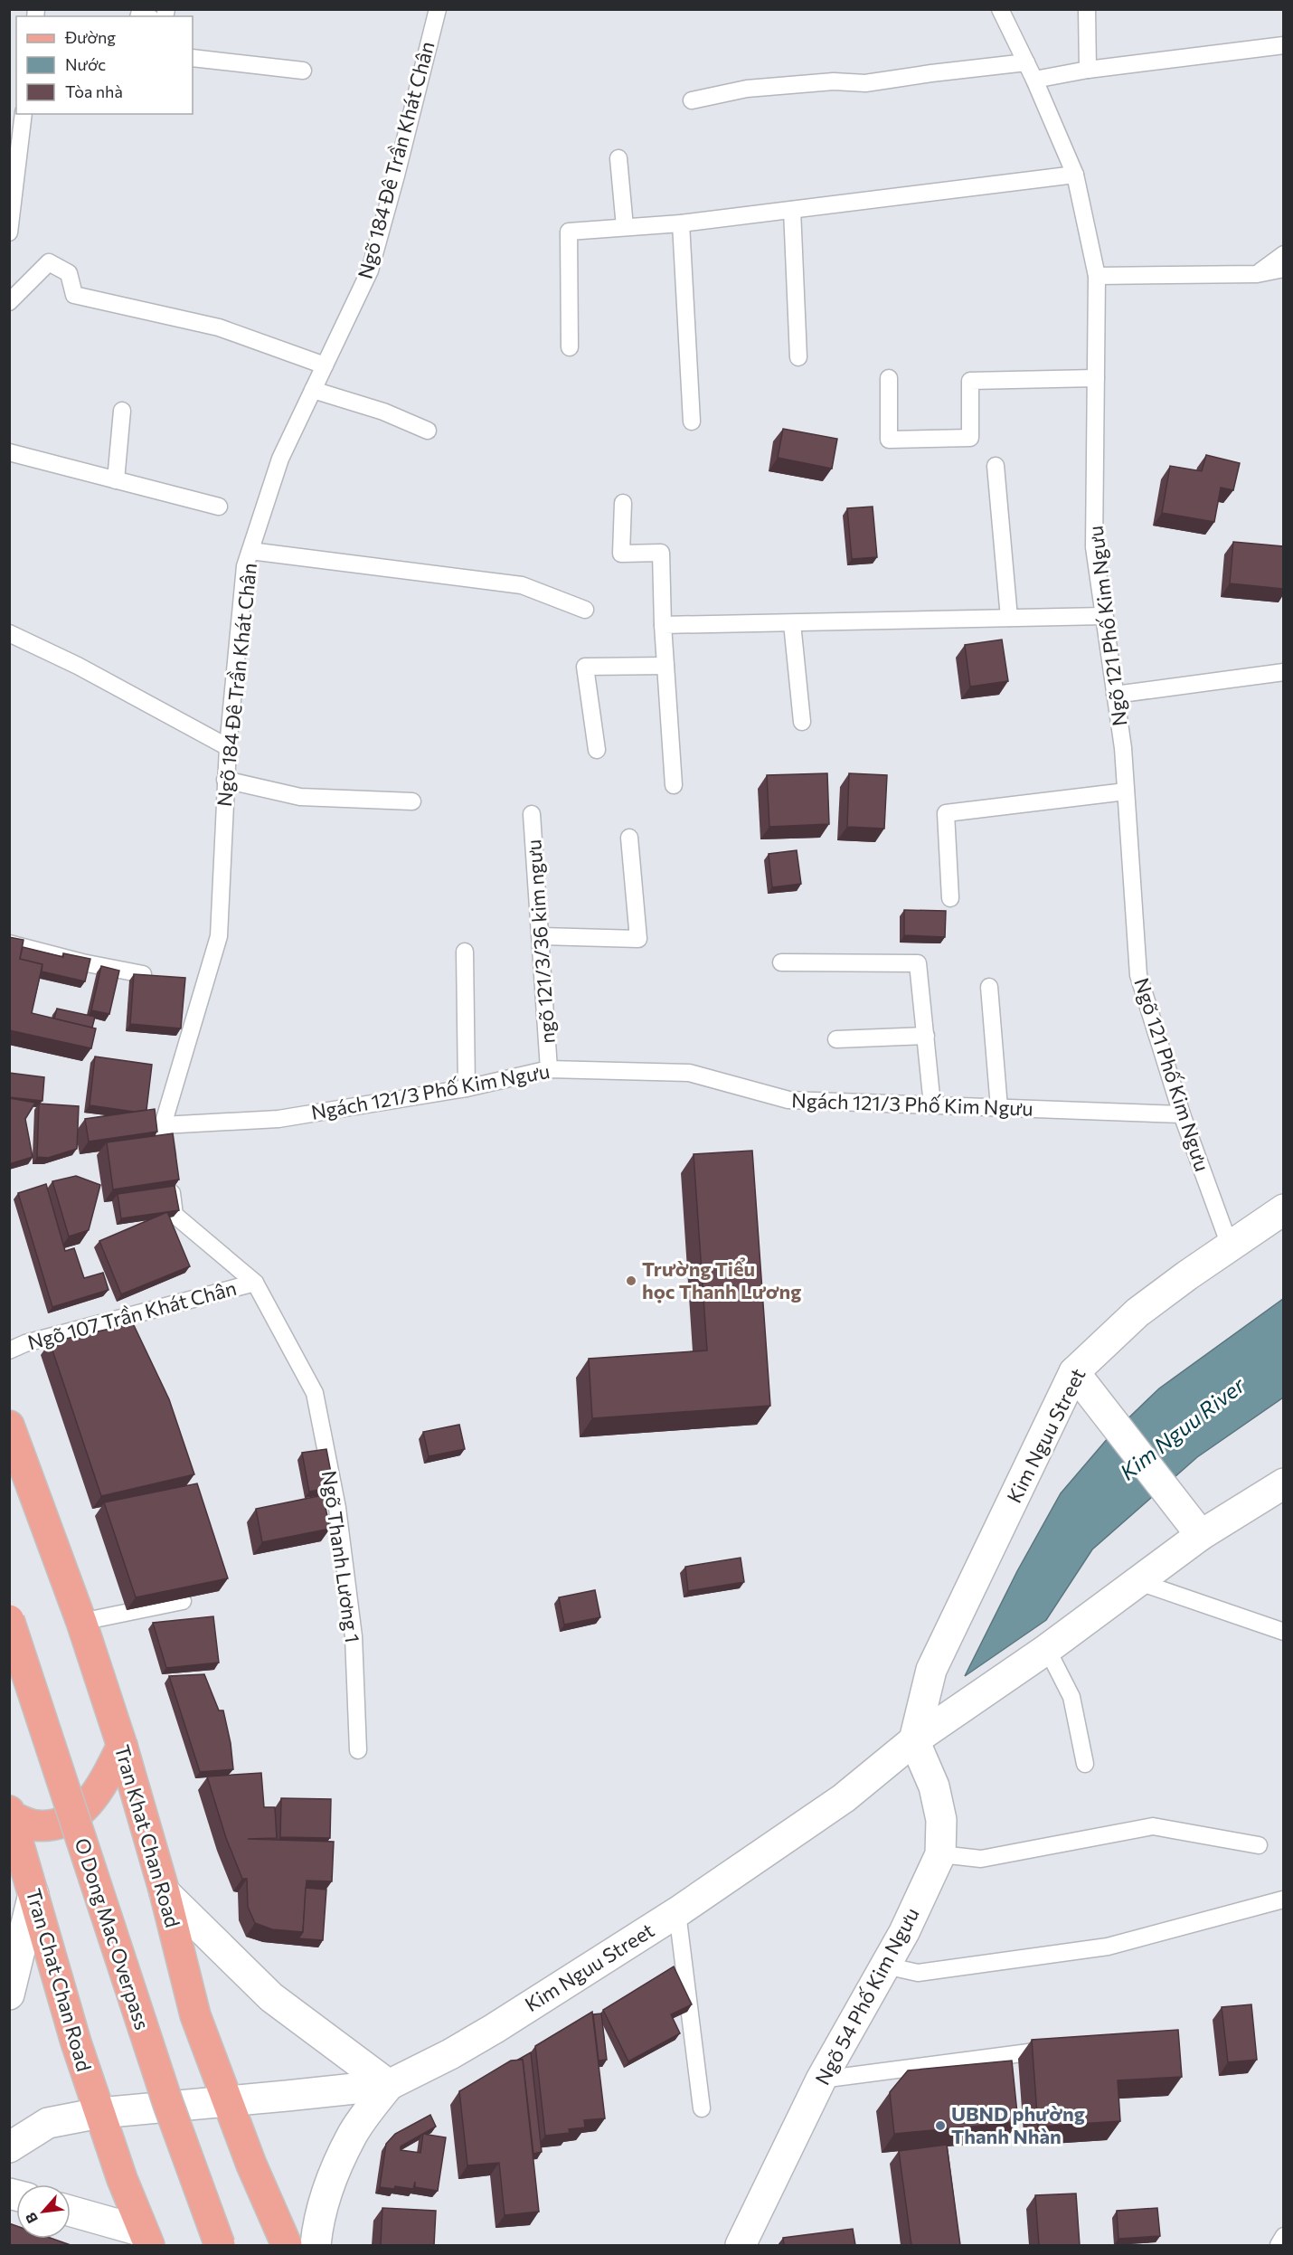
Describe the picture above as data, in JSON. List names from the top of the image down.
{
  "streets": {
    "main road": [
      "Kim Nguu Street",
      "Tran Khat Chan Road",
      "O Dong Mac Overpass",
      "Tran Chat Chan Road",
      "Ngõ 54 Phố Kim Ngưu"
    ],
    "lane": [
      "Ngõ 184 Đê Trần Khát Chân",
      "Ngõ 121 Phố Kim Ngưu",
      "ngõ 121/3/36 kim ngưu",
      "Ngách 121/3 Phố Kim Ngưu",
      "Ngõ 107 Trần Khát Chân",
      "Ngõ Thanh Lương 1"
    ]
  },
  "crossings": [
    ["Ngõ 184 Đê Trần Khát Chân", "Ngách 121/3 Phố Kim Ngưu"],
    ["Ngõ 184 Đê Trần Khát Chân", "Ngõ 107 Trần Khát Chân"],
    ["Ngõ 121 Phố Kim Ngưu", "Ngách 121/3 Phố Kim Ngưu"],
    ["Ngõ 121 Phố Kim Ngưu", "Kim Nguu Street"],
    ["ngõ 121/3/36 kim ngưu", "Ngách 121/3 Phố Kim Ngưu"],
    ["Ngách 121/3 Phố Kim Ngưu", "Ngõ 107 Trần Khát Chân"],
    ["Ngõ 107 Trần Khát Chân", "Ngõ Thanh Lương 1"],
    ["Kim Nguu Street", "Tran Khat Chan Road"],
    ["Kim Nguu Street", "Tran Chat Chan Road"],
    ["Kim Nguu Street", "Ngõ 54 Phố Kim Ngưu"]
  ],
  "water": ["Kim Nguu River"],
  "places": ["Trường Tiểu học Thanh Lương", "UBND phường Thanh Nhàn"],
  "legend": ["Đường", "Nước", "Tòa nhà"],
  "north": "bottom left"
}
